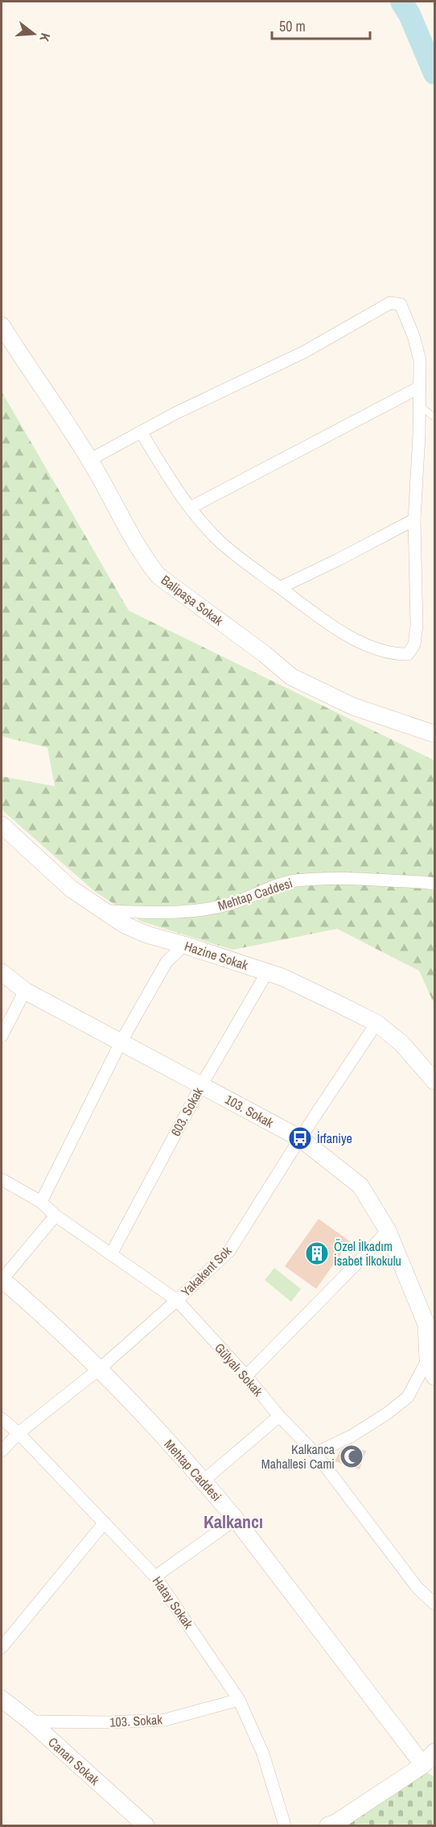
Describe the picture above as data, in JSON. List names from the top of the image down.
{
  "streets": {
    "street": [
      "Balipaşa Sokak",
      "Mehtap Caddesi",
      "Hazine Sokak",
      "103. Sokak",
      "603. Sokak",
      "Yakakent Sok",
      "Gülyalı Sokak",
      "Hatay Sokak",
      "Canan Sokak"
    ]
  },
  "crossings": [
    ["Mehtap Caddesi", "Hazine Sokak"],
    ["Mehtap Caddesi", "Yakakent Sok"],
    ["Hazine Sokak", "603. Sokak"],
    ["Hazine Sokak", "Yakakent Sok"],
    ["103. Sokak", "603. Sokak"],
    ["103. Sokak", "Yakakent Sok"],
    ["103. Sokak", "Hatay Sokak"],
    ["103. Sokak", "Canan Sokak"],
    ["603. Sokak", "Gülyalı Sokak"],
    ["Yakakent Sok", "Gülyalı Sokak"],
    ["Yakakent Sok", "Hatay Sokak"]
  ],
  "districts": ["Kalkancı"],
  "places": {
    "bus stop": ["İrfaniye"],
    "building": ["Özel İlkadım İsabet İlkokulu"],
    "mosque": ["Kalkanca Mahallesi Cami"]
  },
  "scale_bar": "50 m",
  "north": "right"
}
